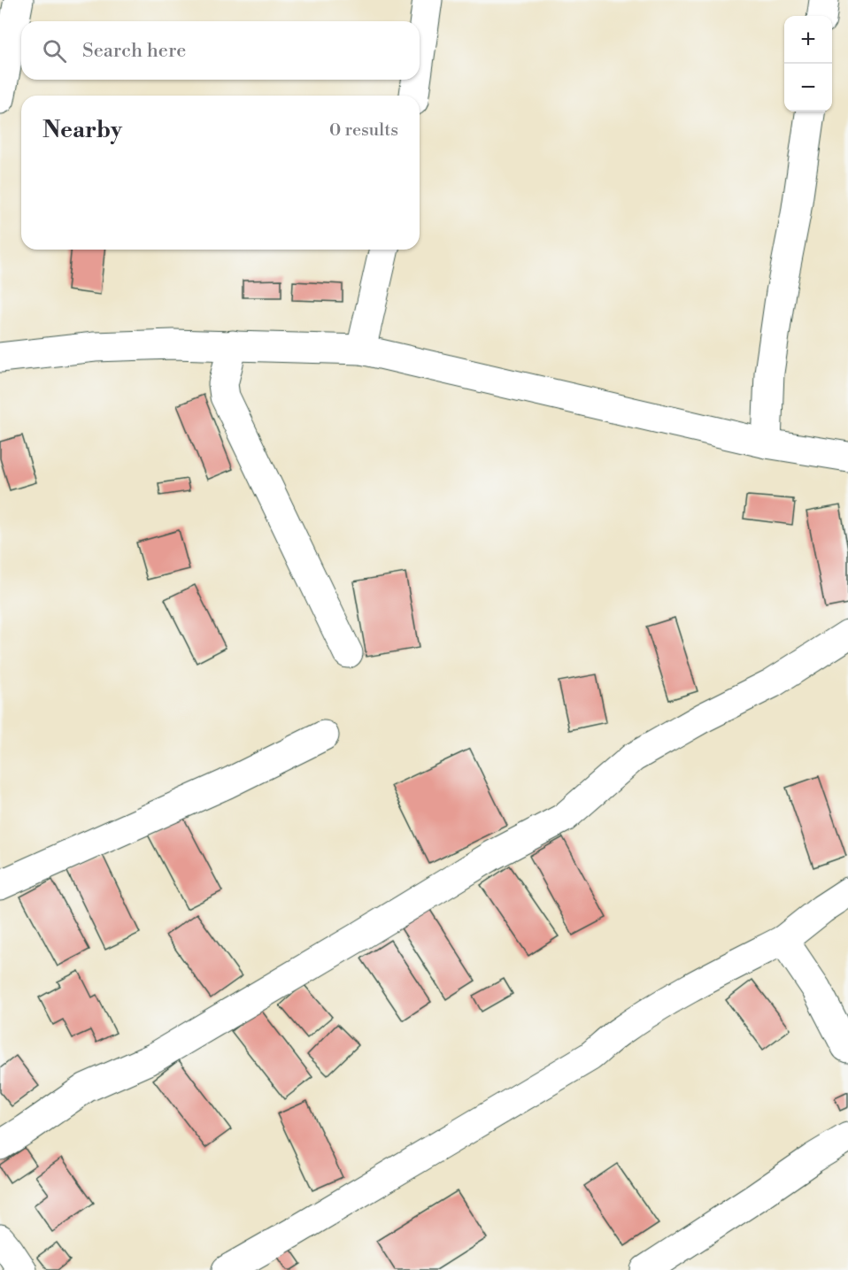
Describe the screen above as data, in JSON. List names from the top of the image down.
{
  "page": {
    "map_buttons": ["+", "−"],
    "search": "Search here",
    "heading": ["Nearby", "0 results"]
  }
}
